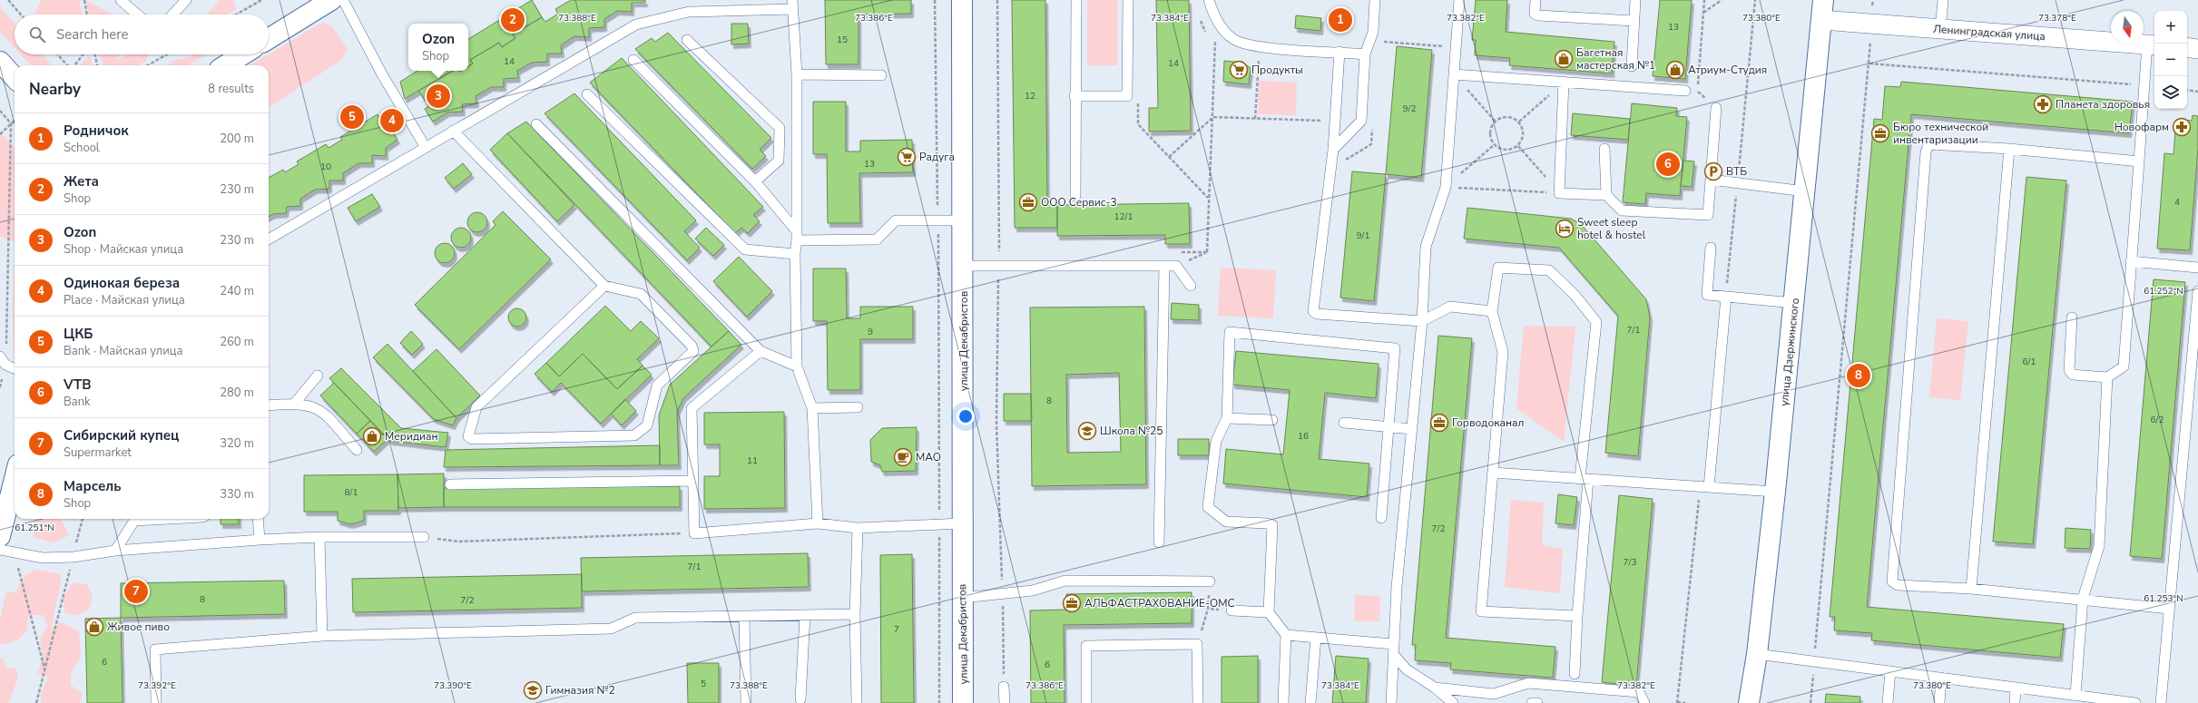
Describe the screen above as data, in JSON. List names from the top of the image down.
{
  "streets": {
    "main road": ["улица Декабристов", "улица Дзержинского"],
    "street": ["Ленинградская улица"]
  },
  "crossings": [
    ["Ленинградская улица", "улица Дзержинского"]
  ],
  "places": {
    "shop": [
      "Багетная мастерская №1",
      "Атриум-Студия",
      "Меридиан",
      "Живое пиво"
    ],
    "supermarket": ["Продукты", "Радуга"],
    "pharmacy": ["Планета здоровья", "Новофарм"],
    "office": [
      "Бюро технической инвентаризации",
      "ООО Сервис-3",
      "Горводоканал",
      "АЛЬФАСТРАХОВАНИЕ-ОМС"
    ],
    "parking": ["ВТБ"],
    "hotel": ["Sweet sleep hotel & hostel"],
    "school or university": ["Школа №25", "Гимназия №2"],
    "cafe": ["МАО"]
  },
  "house_numbers": [
    "13",
    "15",
    "14",
    "14",
    "12",
    "9/2",
    "13",
    "10",
    "4",
    "12/1",
    "9/1",
    "7/1",
    "9",
    "6/1",
    "8",
    "6/2",
    "16",
    "11",
    "8/1",
    "7/2",
    "7/3",
    "7/1",
    "8",
    "7/2",
    "7",
    "6",
    "6",
    "5"
  ],
  "north": "bottom",
  "page": {
    "pins": [
      "1",
      "2",
      "3",
      "5",
      "4",
      "6",
      "8",
      "7"
    ],
    "map_buttons": ["+", "−"],
    "search": "Search here",
    "popup": ["Ozon", "Shop"],
    "heading": ["Nearby", "8 results"],
    "list": [
      {
        "mark": "1",
        "name": "Родничок",
        "note": "School",
        "value": "200 m"
      },
      {
        "mark": "2",
        "name": "Жета",
        "note": "Shop",
        "value": "230 m"
      },
      {
        "mark": "3",
        "name": "Ozon",
        "note": "Shop · Майская улица",
        "value": "230 m"
      },
      {
        "mark": "4",
        "name": "Одинокая береза",
        "note": "Place · Майская улица",
        "value": "240 m"
      },
      {
        "mark": "5",
        "name": "ЦКБ",
        "note": "Bank · Майская улица",
        "value": "260 m"
      },
      {
        "mark": "6",
        "name": "VTB",
        "note": "Bank",
        "value": "280 m"
      },
      {
        "mark": "7",
        "name": "Сибирский купец",
        "note": "Supermarket",
        "value": "320 m"
      },
      {
        "mark": "8",
        "name": "Марсель",
        "note": "Shop",
        "value": "330 m"
      }
    ]
  },
  "coordinates": [
    "73.388°E",
    "73.386°E",
    "73.384°E",
    "73.382°E",
    "73.380°E",
    "73.378°E",
    "61.252°N",
    "61.251°N",
    "61.253°N",
    "73.392°E",
    "73.390°E"
  ]
}
